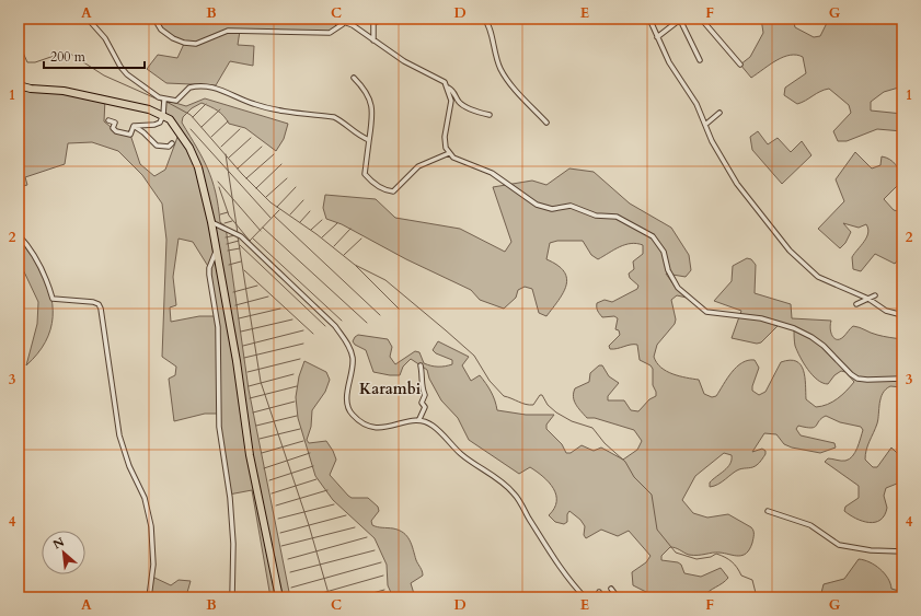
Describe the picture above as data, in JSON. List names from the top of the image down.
{
  "districts": ["Karambi"],
  "scale_bar": "200 m",
  "north": "top left",
  "grid": {
    "columns": [
      "A",
      "B",
      "C",
      "D",
      "E",
      "F",
      "G"
    ],
    "rows": [
      "1",
      "2",
      "3",
      "4"
    ]
  }
}
